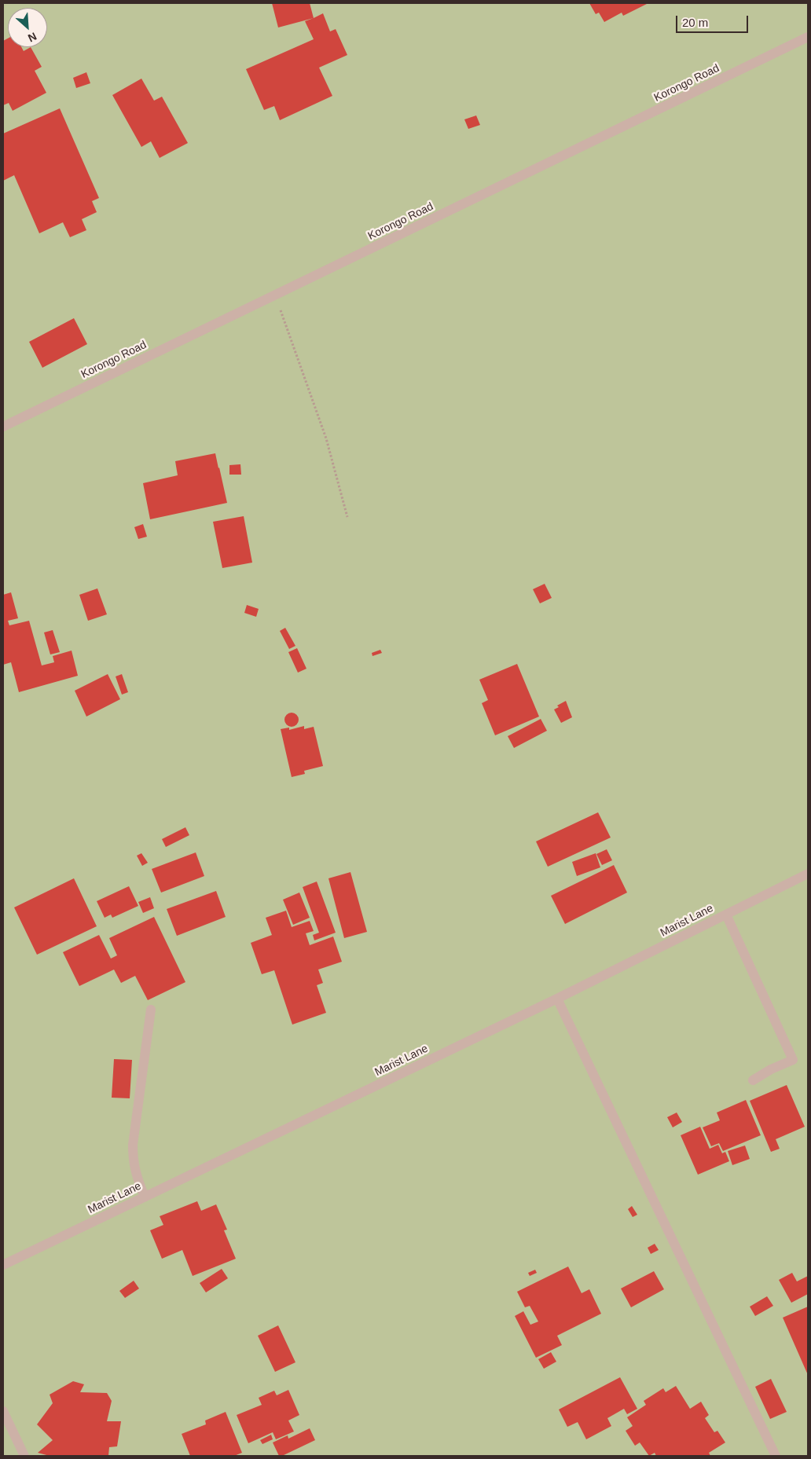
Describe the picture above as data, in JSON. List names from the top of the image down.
{
  "streets": {
    "street": ["Korongo Road", "Marist Lane"]
  },
  "scale_bar": "20 m",
  "north": "bottom right"
}
